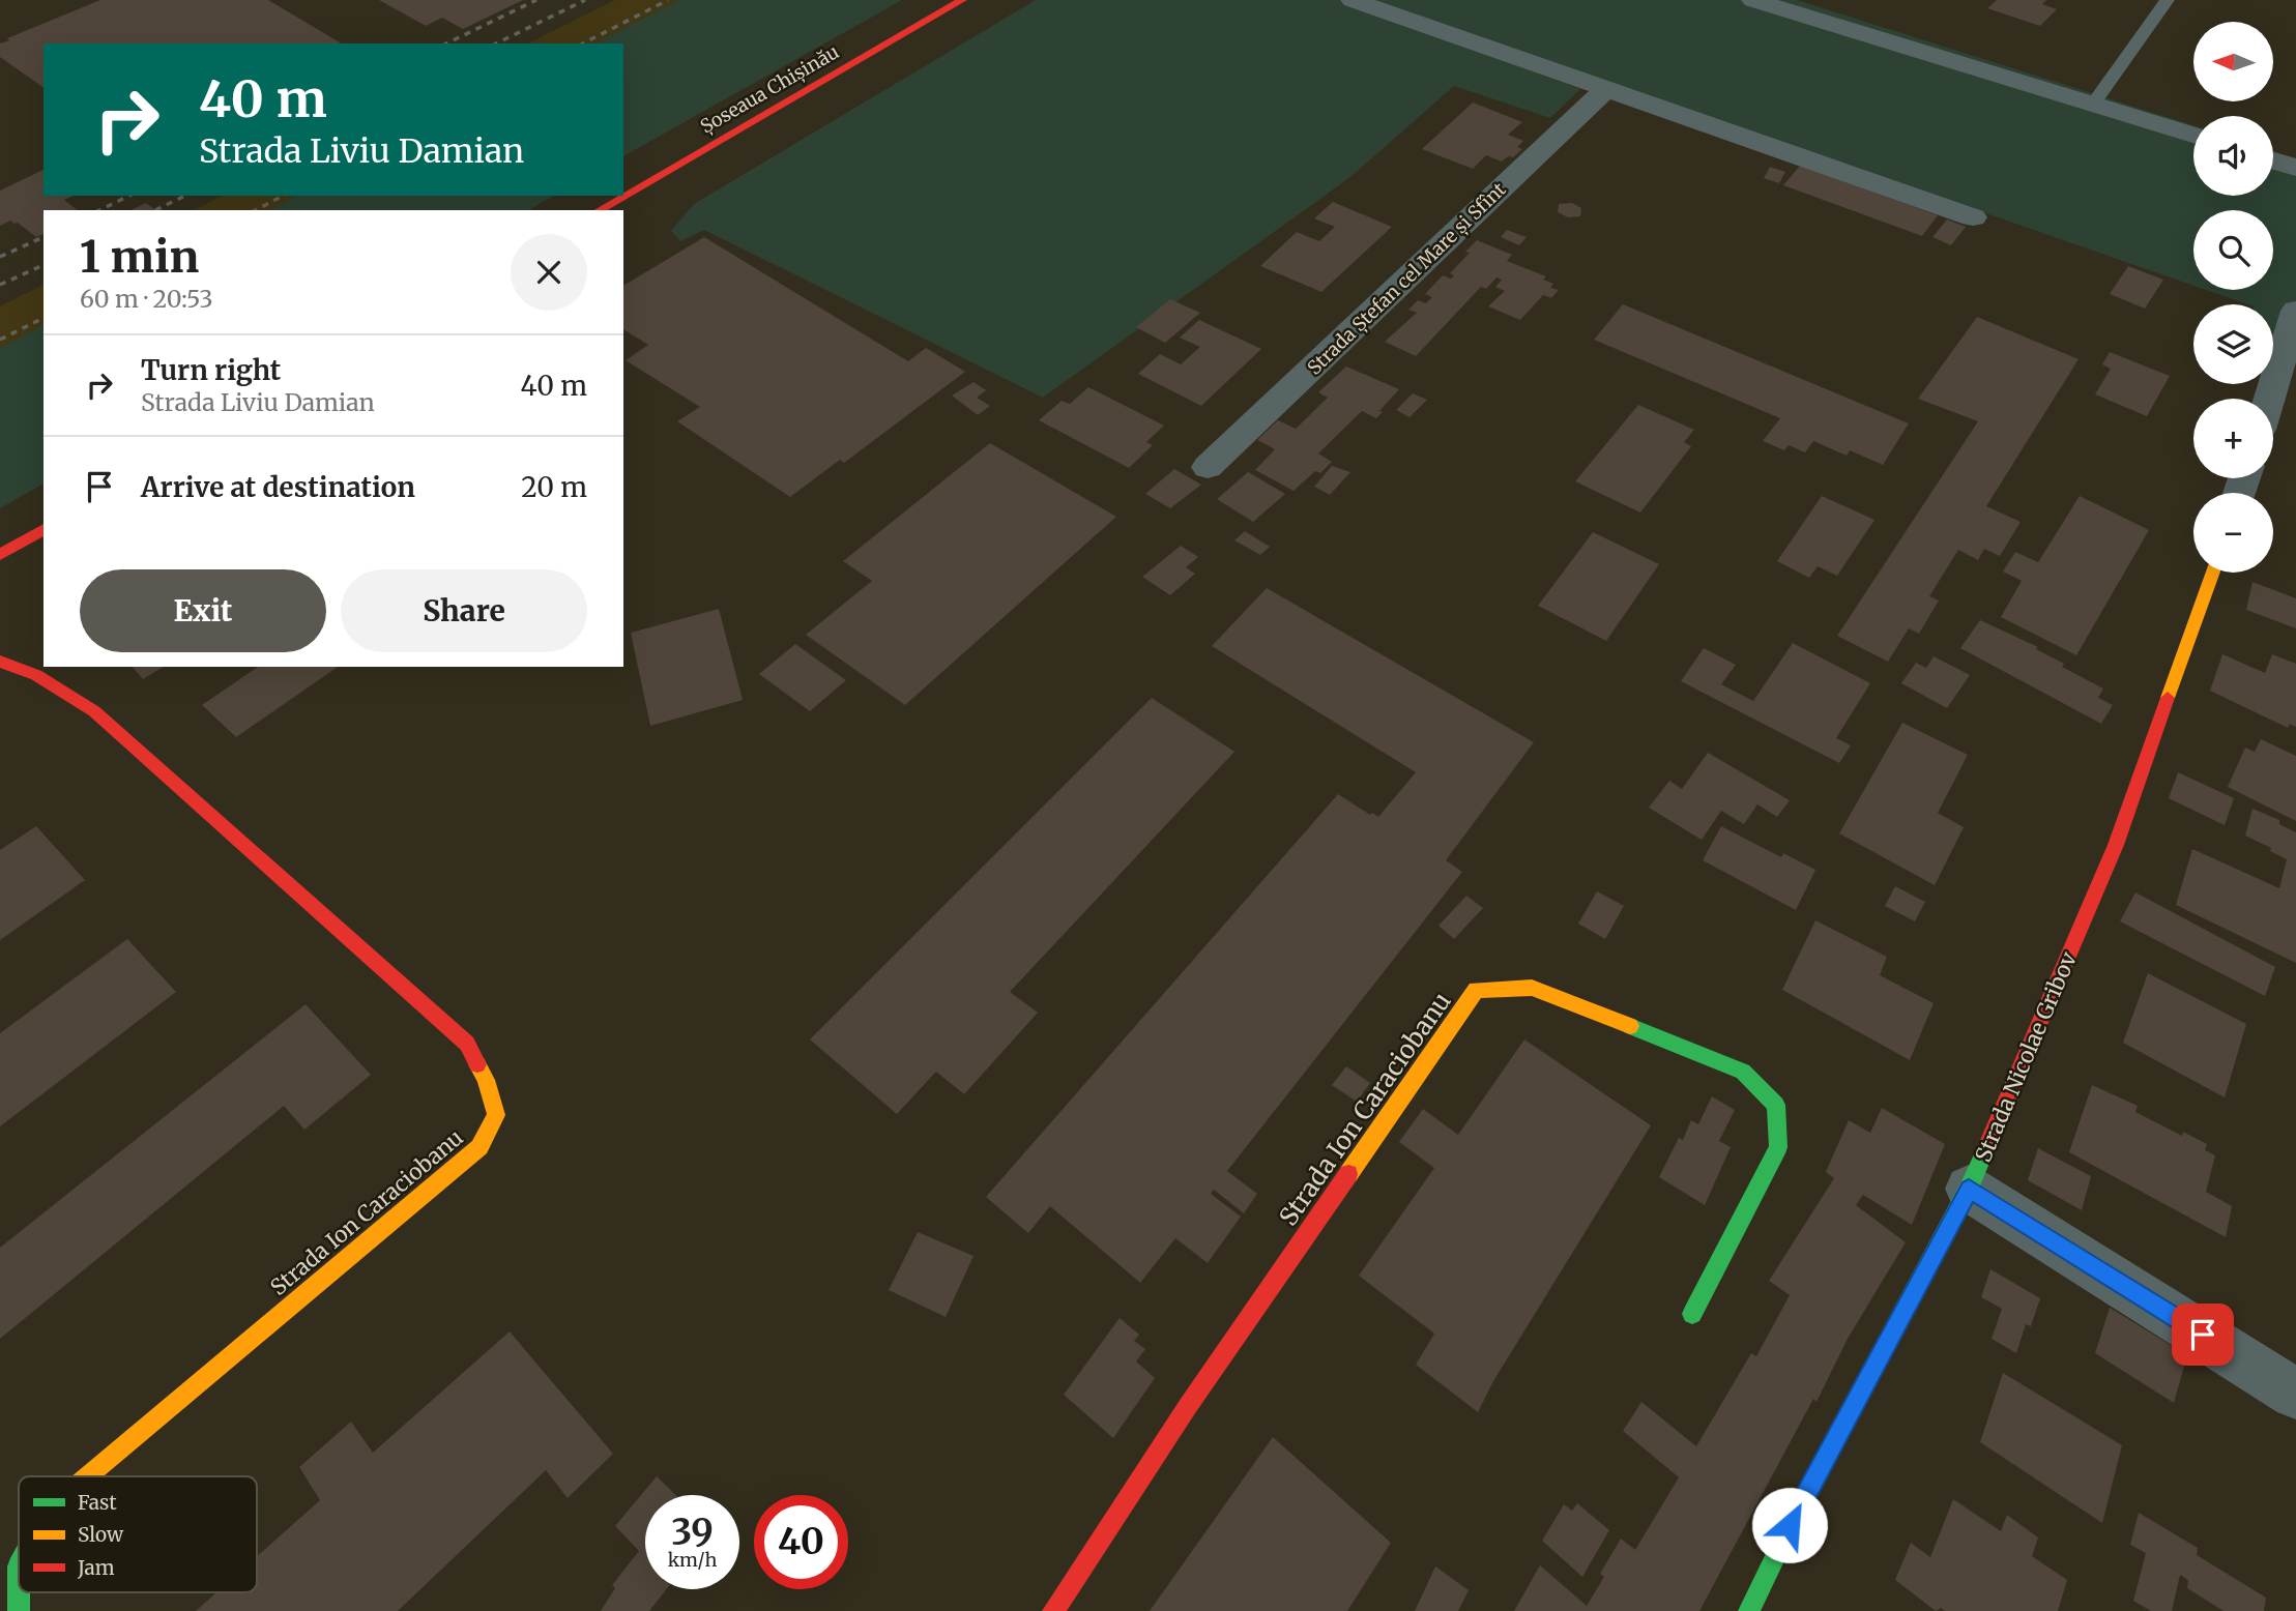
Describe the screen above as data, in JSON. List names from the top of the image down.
{
  "streets": {
    "main road": ["Șoseaua Chișinău", "Strada Nicolae Gribov", "Strada Ion Caraciobanu"],
    "street": ["Strada Ștefan cel Mare și Sfînt"]
  },
  "legend": ["Fast", "Slow", "Jam"],
  "north": "left",
  "page": {
    "map_buttons": ["+", "−"],
    "turn": ["40 m", "Strada Liviu Damian"],
    "heading": ["1 min", "60 m · 20:53"],
    "list": [
      {
        "name": "Turn right",
        "note": "Strada Liviu Damian",
        "value": "40 m"
      },
      {
        "name": "Arrive at destination",
        "value": "20 m"
      }
    ],
    "buttons": ["Exit", "Share"],
    "speed": "39 km/h",
    "limit": "40"
  }
}
